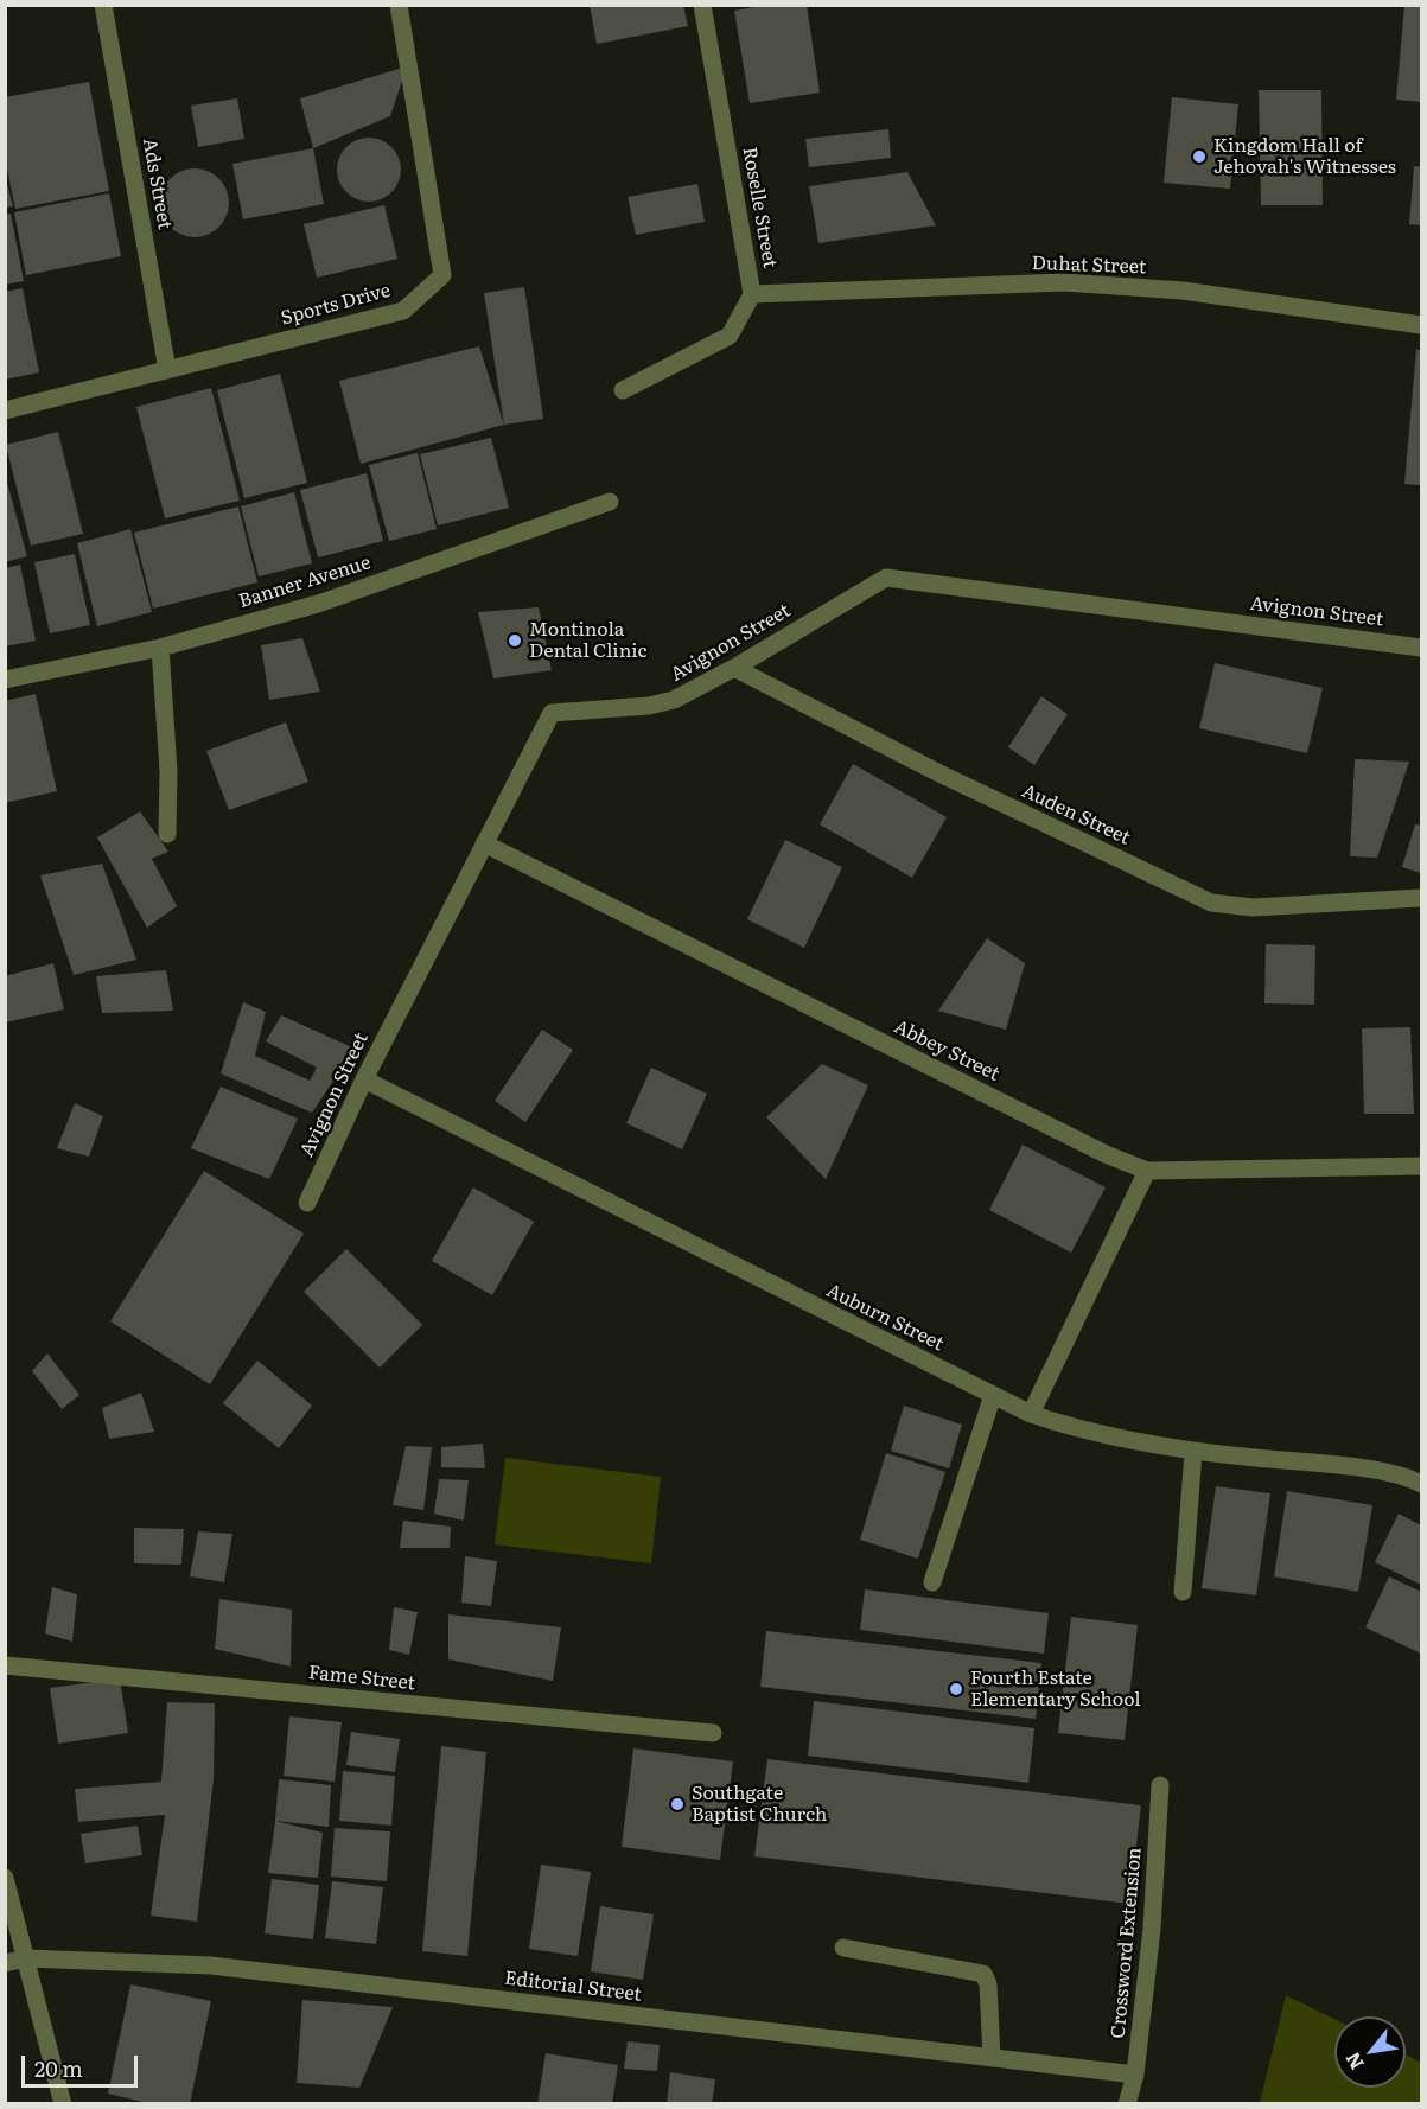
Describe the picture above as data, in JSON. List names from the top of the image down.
{
  "streets": {
    "street": [
      "Ads Street",
      "Roselle Street",
      "Duhat Street",
      "Sports Drive",
      "Banner Avenue",
      "Avignon Street",
      "Auden Street",
      "Abbey Street",
      "Auburn Street",
      "Fame Street",
      "Crossword Extension",
      "Editorial Street"
    ]
  },
  "crossings": [
    ["Ads Street", "Sports Drive"],
    ["Roselle Street", "Duhat Street"],
    ["Avignon Street", "Auden Street"],
    ["Avignon Street", "Abbey Street"],
    ["Avignon Street", "Auburn Street"],
    ["Crossword Extension", "Editorial Street"]
  ],
  "places": [
    "Kingdom Hall of Jehovah's Witnesses",
    "Montinola Dental Clinic",
    "Fourth Estate Elementary School",
    "Southgate Baptist Church"
  ],
  "scale_bar": "20 m",
  "north": "bottom left"
}
